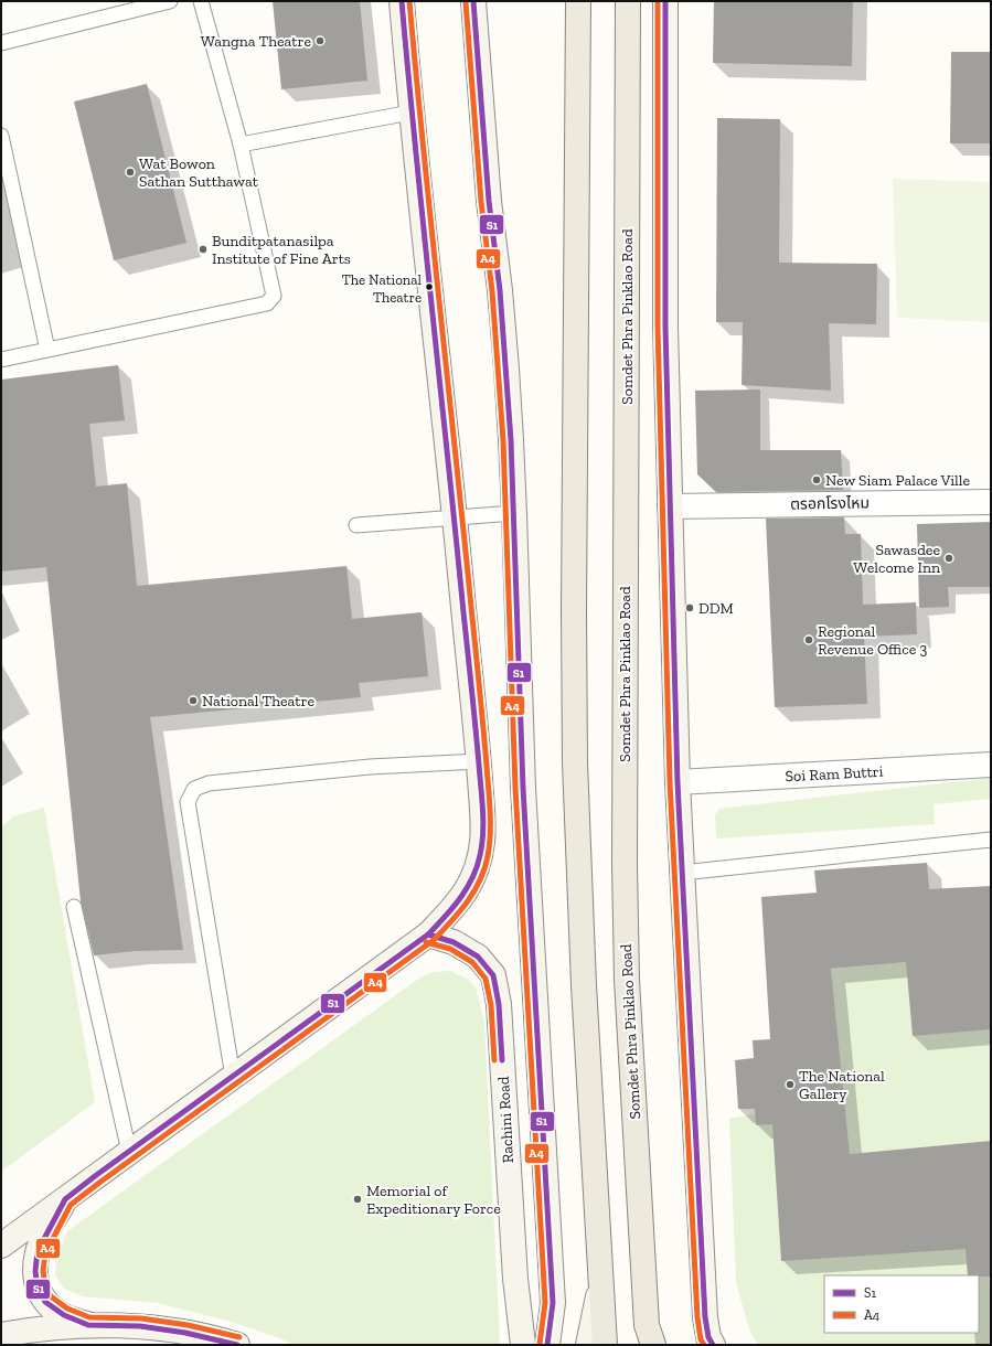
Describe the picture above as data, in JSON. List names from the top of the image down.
{
  "streets": {
    "main road": ["Somdet Phra Pinklao Road"],
    "street": ["ตรอกโรงไหม", "Soi Ram Buttri", "Rachini Road"]
  },
  "places": [
    "Wangna Theatre",
    "Wat Bowon Sathan Sutthawat",
    "Bunditpatanasilpa Institute of Fine Arts",
    "The National Theatre",
    "New Siam Palace Ville",
    "Sawasdee Welcome Inn",
    "DDM",
    "Regional Revenue Office 3",
    "National Theatre",
    "The National Gallery",
    "Memorial of Expeditionary Force"
  ],
  "lines": ["transit line S1", "transit line A4"],
  "legend": ["S1", "A4"]
}
